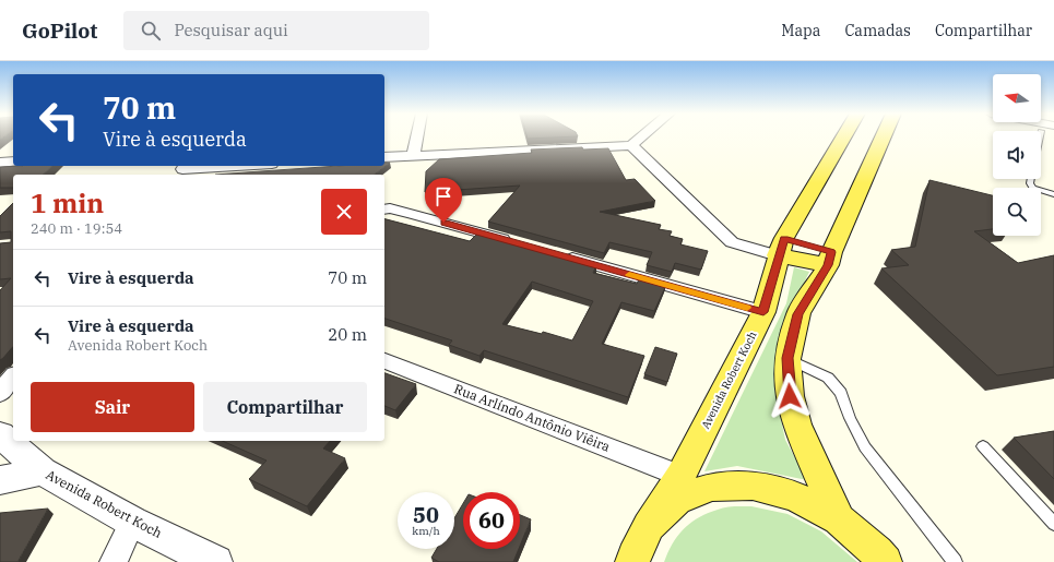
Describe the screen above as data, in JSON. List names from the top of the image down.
{
  "streets": {
    "main road": ["Avenida Robert Koch"],
    "street": ["Rua Arlíndo Antônio Viêira"]
  },
  "crossings": [
    ["Avenida Robert Koch", "Rua Arlíndo Antônio Viêira"]
  ],
  "north": "left",
  "page": {
    "header": "GoPilot",
    "search": "Pesquisar aqui",
    "nav": ["Mapa", "Camadas", "Compartilhar"],
    "turn": ["70 m", "Vire à esquerda"],
    "heading": ["1 min", "240 m · 19:54"],
    "list": [
      {
        "name": "Vire à esquerda",
        "value": "70 m"
      },
      {
        "name": "Vire à esquerda",
        "note": "Avenida Robert Koch",
        "value": "20 m"
      }
    ],
    "buttons": ["Sair", "Compartilhar"],
    "speed": "50 km/h",
    "limit": "60"
  }
}
